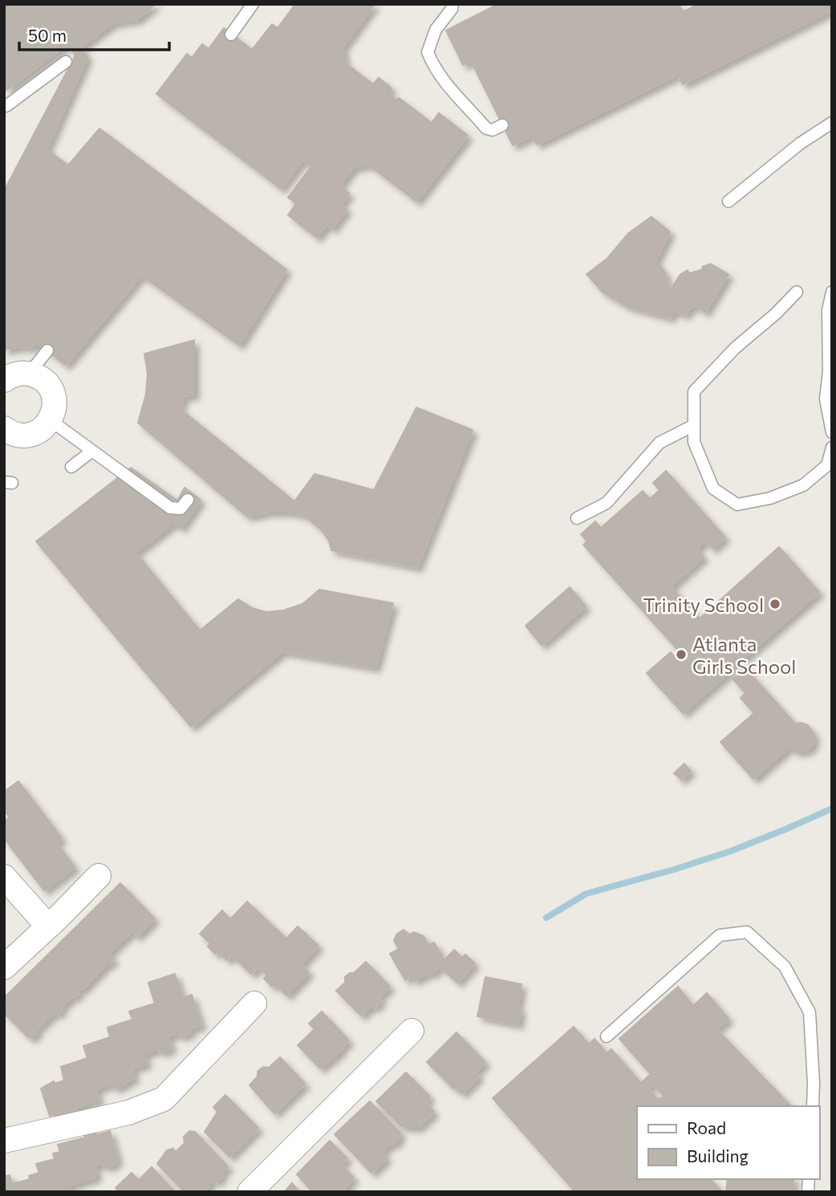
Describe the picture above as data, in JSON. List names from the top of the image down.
{
  "places": ["Trinity School", "Atlanta Girls School"],
  "legend": ["Road", "Building"],
  "scale_bar": "50 m"
}
